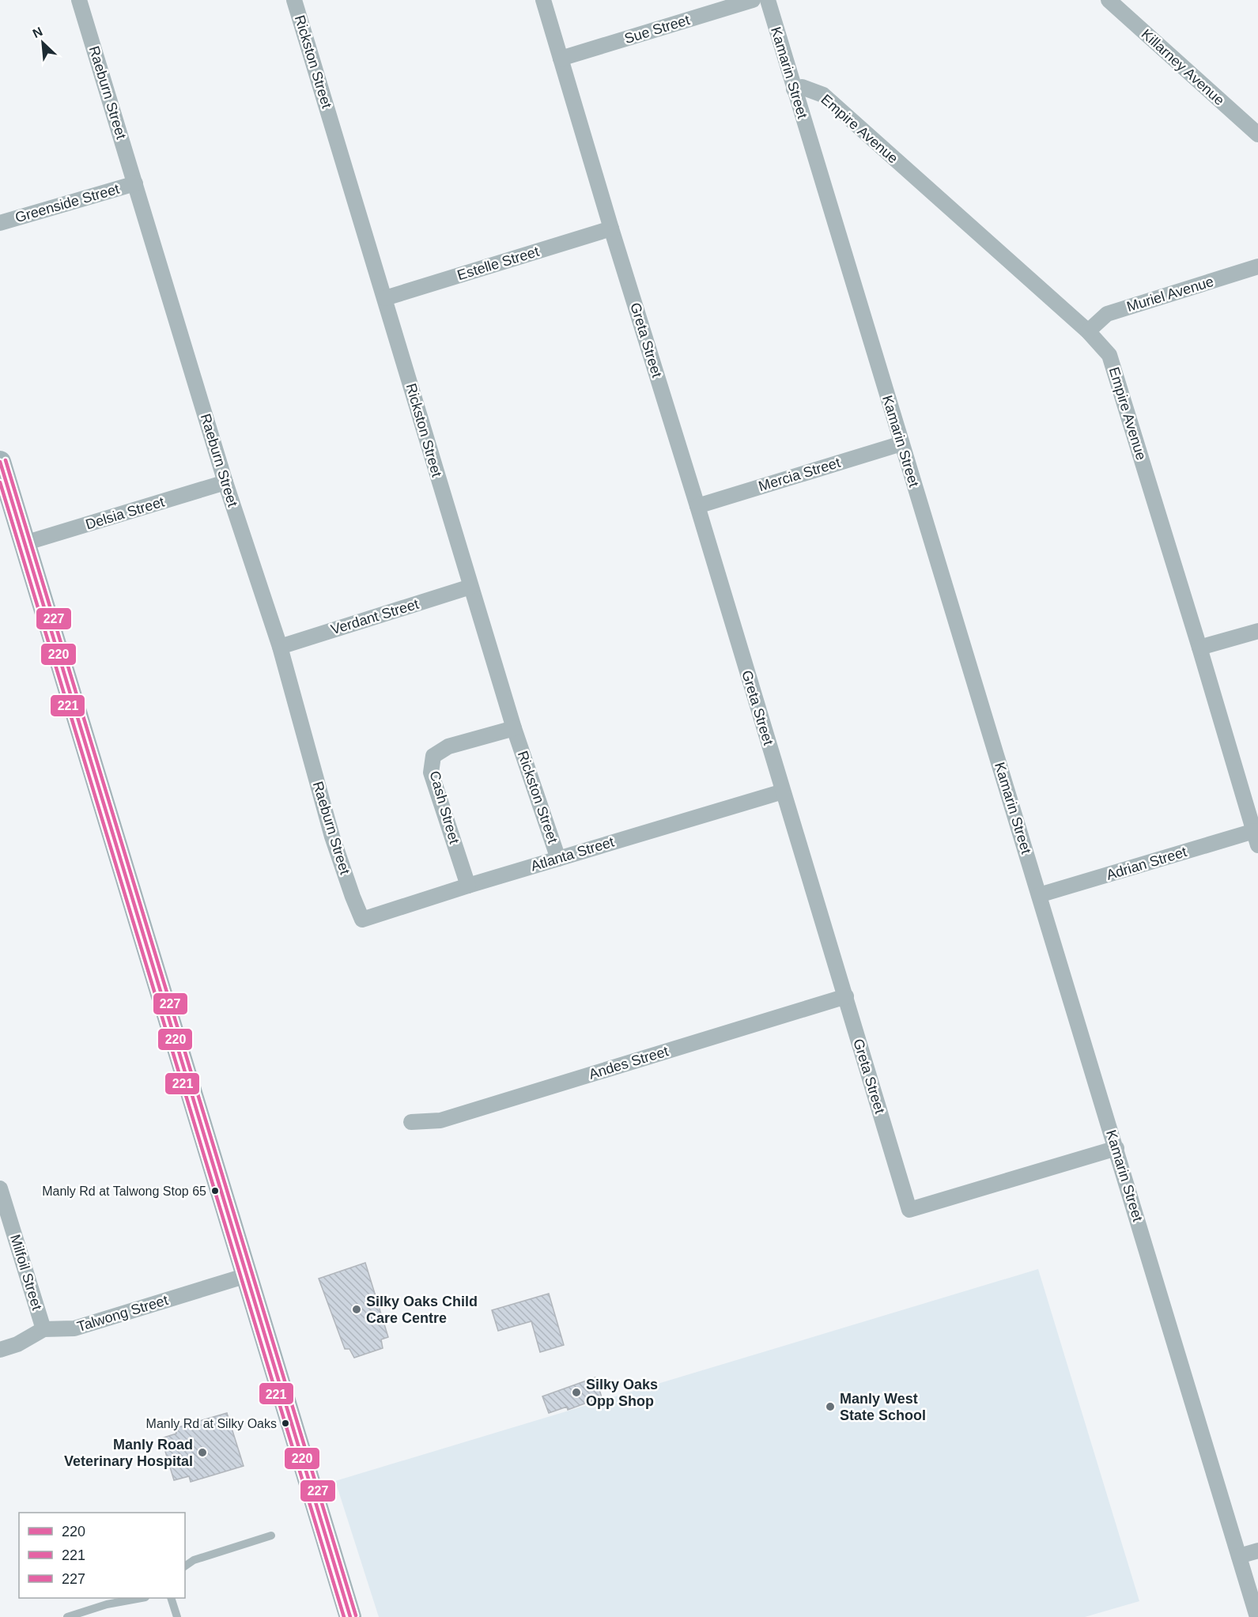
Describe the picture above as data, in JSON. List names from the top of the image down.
{
  "streets": {
    "street": [
      "Sue Street",
      "Rickston Street",
      "Killarney Avenue",
      "Kamarin Street",
      "Raeburn Street",
      "Empire Avenue",
      "Greenside Street",
      "Estelle Street",
      "Muriel Avenue",
      "Greta Street",
      "Mercia Street",
      "Delsia Street",
      "Verdant Street",
      "Cash Street",
      "Atlanta Street",
      "Adrian Street",
      "Andes Street",
      "Milfoil Street",
      "Talwong Street"
    ]
  },
  "crossings": [
    ["Sue Street", "Greta Street"],
    ["Rickston Street", "Estelle Street"],
    ["Rickston Street", "Verdant Street"],
    ["Rickston Street", "Cash Street"],
    ["Rickston Street", "Atlanta Street"],
    ["Kamarin Street", "Empire Avenue"],
    ["Kamarin Street", "Greta Street"],
    ["Kamarin Street", "Mercia Street"],
    ["Kamarin Street", "Adrian Street"],
    ["Raeburn Street", "Greenside Street"],
    ["Raeburn Street", "Delsia Street"],
    ["Raeburn Street", "Verdant Street"],
    ["Raeburn Street", "Atlanta Street"],
    ["Empire Avenue", "Muriel Avenue"],
    ["Empire Avenue", "Adrian Street"],
    ["Estelle Street", "Greta Street"],
    ["Greta Street", "Mercia Street"],
    ["Greta Street", "Atlanta Street"],
    ["Greta Street", "Andes Street"],
    ["Cash Street", "Atlanta Street"],
    ["Milfoil Street", "Talwong Street"]
  ],
  "places": [
    "Manly Rd at Talwong Stop 65",
    "Silky Oaks Child Care Centre",
    "Silky Oaks Opp Shop",
    "Manly West State School",
    "Manly Rd at Silky Oaks",
    "Manly Road Veterinary Hospital"
  ],
  "lines": ["transit line 227", "transit line 220", "transit line 221"],
  "legend": ["220", "221", "227"],
  "north": "top left"
}
